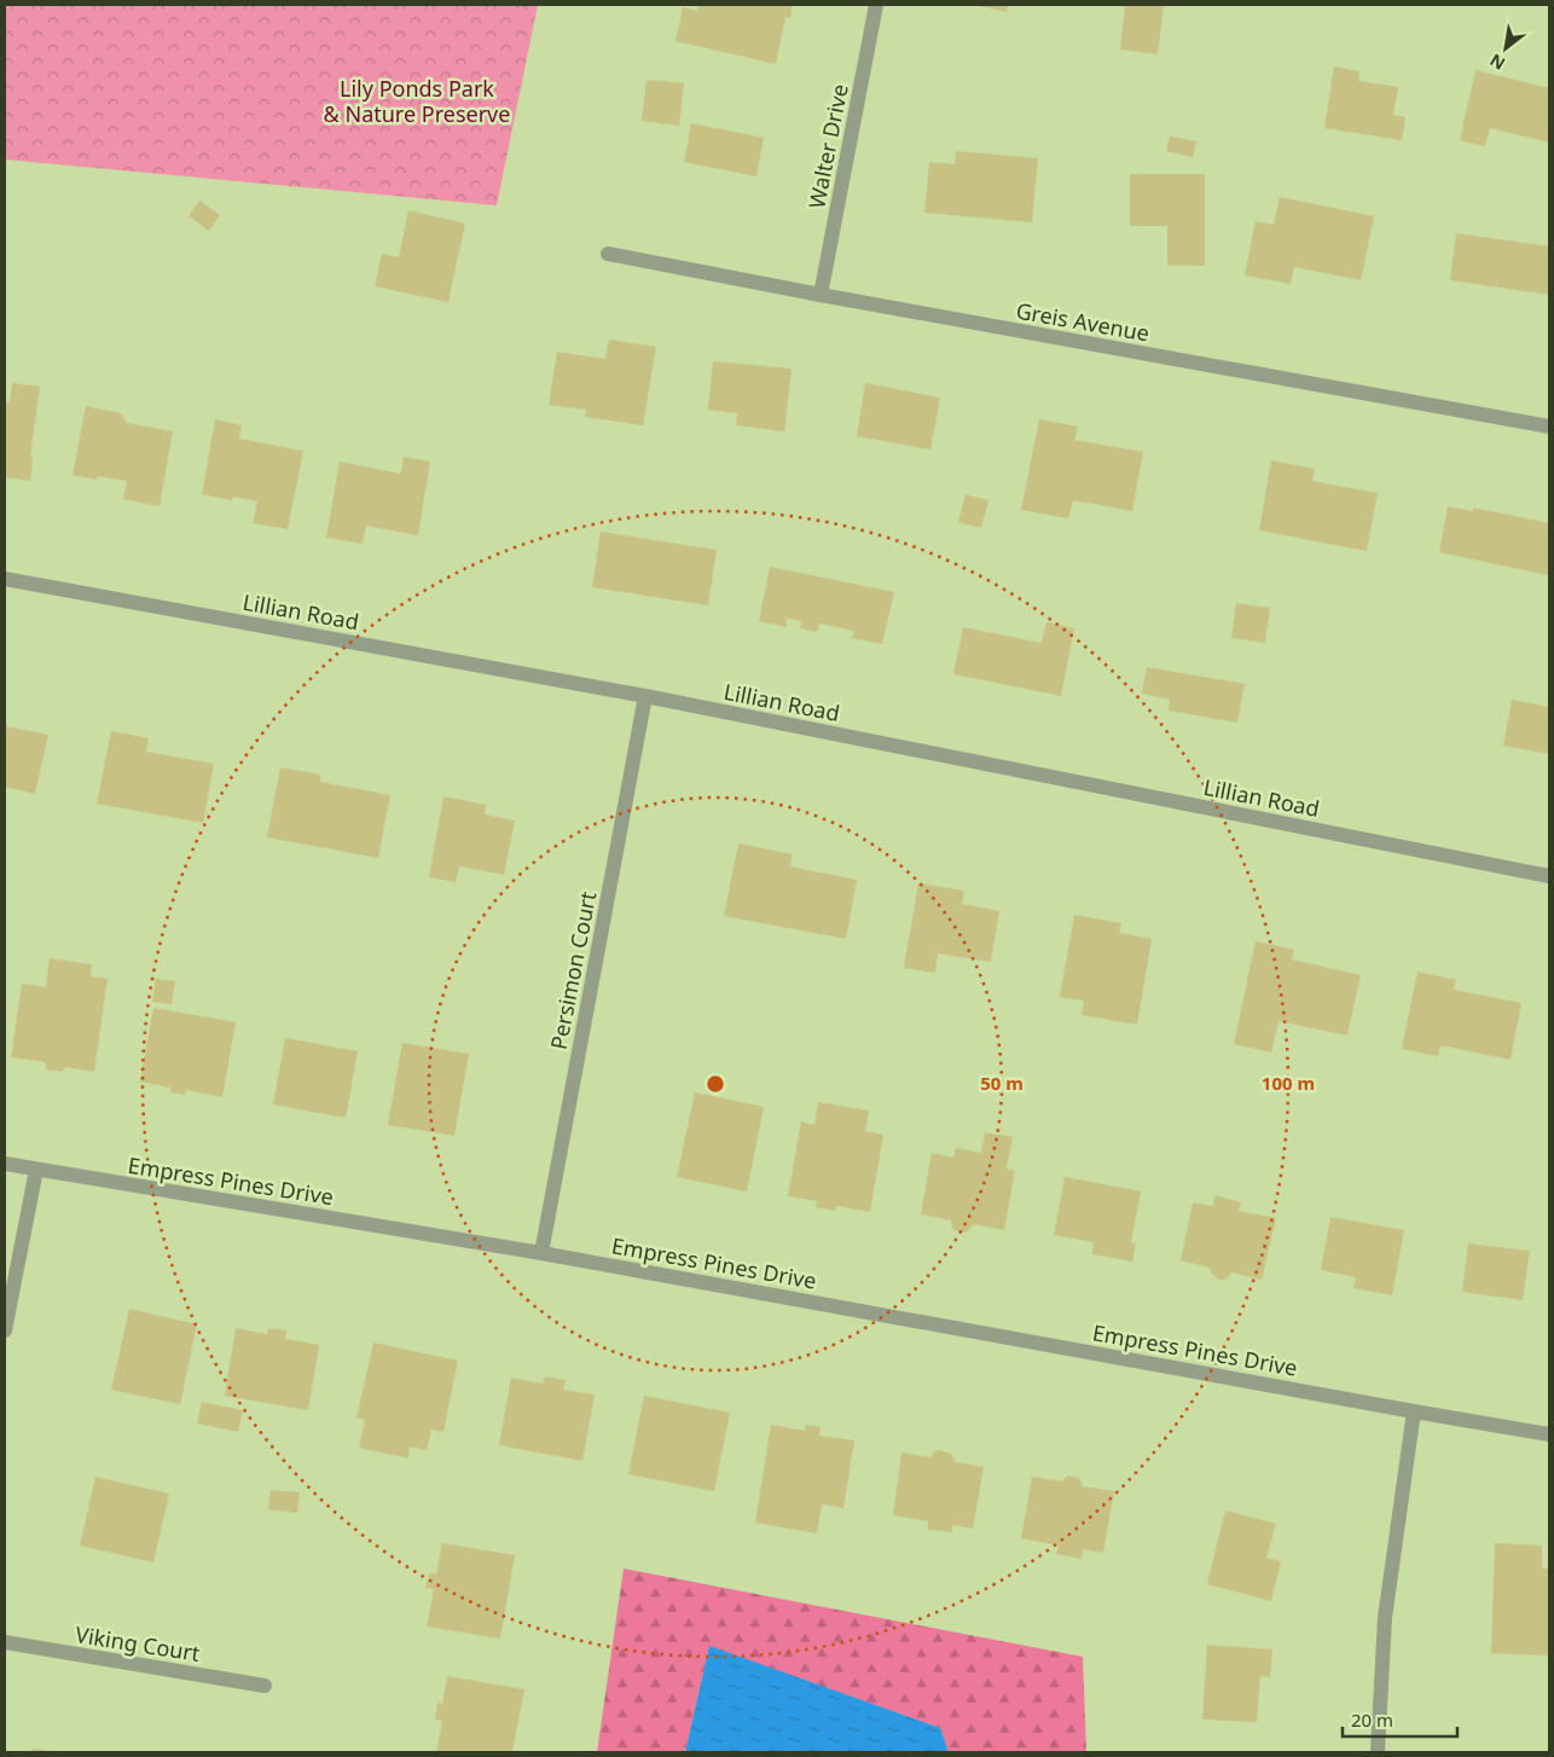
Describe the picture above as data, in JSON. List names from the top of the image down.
{
  "streets": {
    "street": [
      "Walter Drive",
      "Greis Avenue",
      "Lillian Road",
      "Persimon Court",
      "Empress Pines Drive",
      "Viking Court"
    ]
  },
  "crossings": [
    ["Walter Drive", "Greis Avenue"],
    ["Lillian Road", "Persimon Court"],
    ["Persimon Court", "Empress Pines Drive"]
  ],
  "parks": ["Lily Ponds Park & Nature Preserve"],
  "scale_bar": "20 m",
  "north": "bottom left",
  "rings": ["50 m", "100 m"]
}
